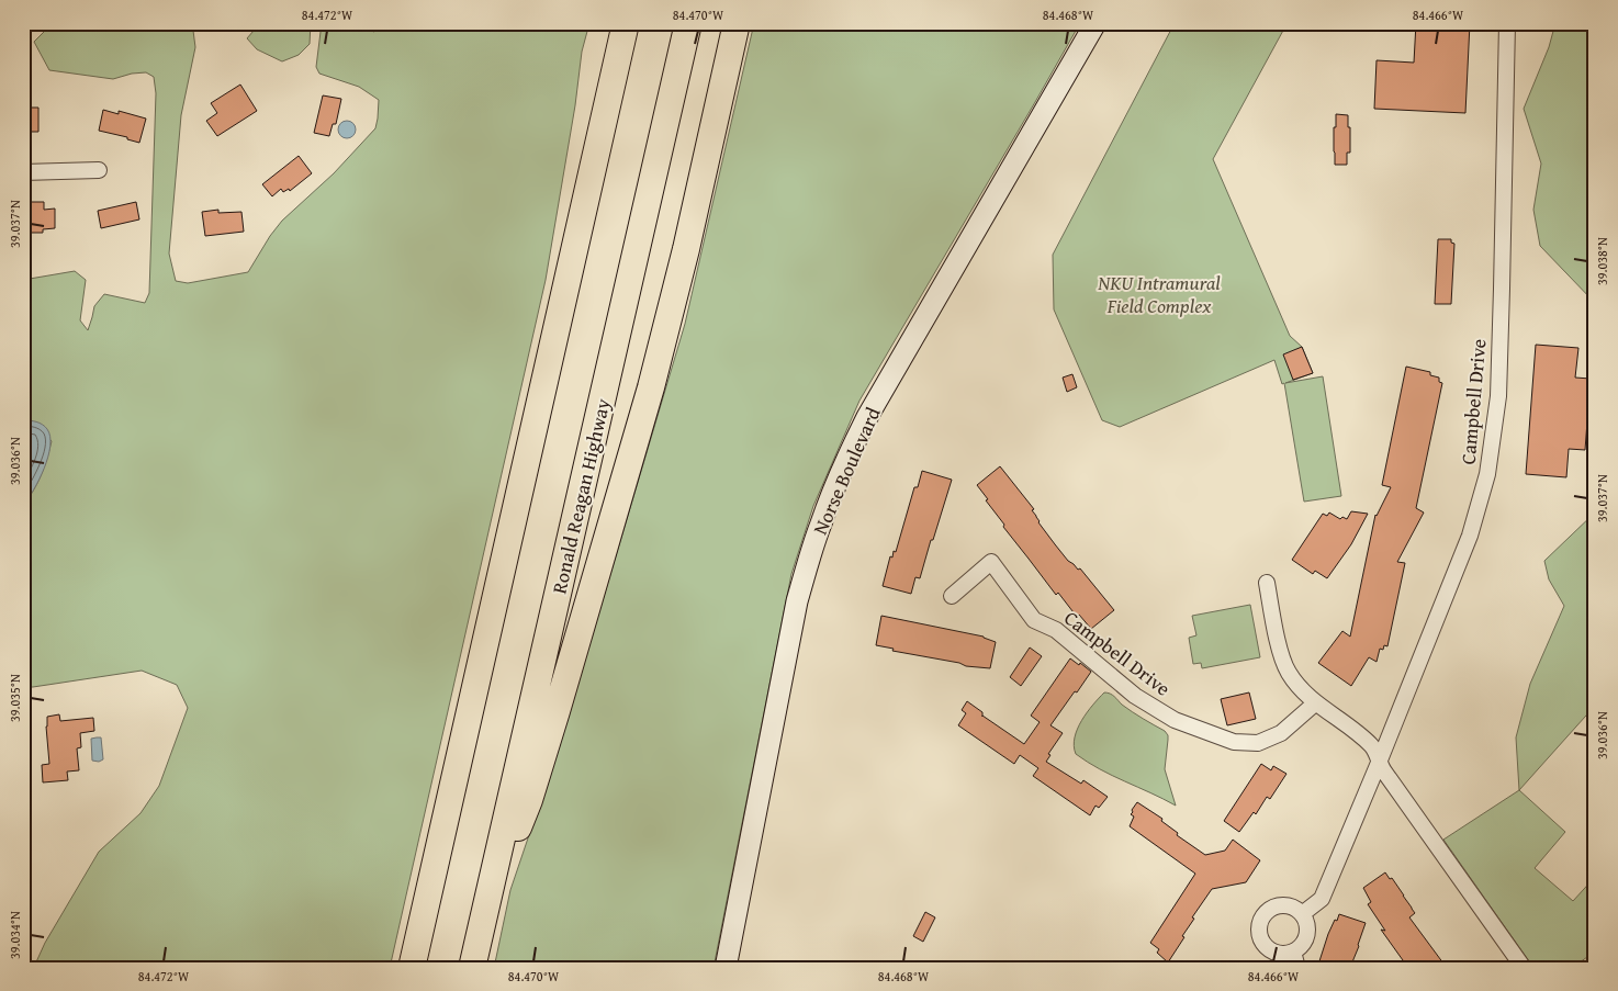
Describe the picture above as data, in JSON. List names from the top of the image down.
{
  "streets": {
    "highway": ["Ronald Reagan Highway"],
    "street": ["Campbell Drive", "Norse Boulevard"]
  },
  "parks": ["NKU Intramural Field Complex"],
  "coordinates": [
    "84.472°W",
    "84.470°W",
    "84.468°W",
    "84.466°W",
    "39.037°N",
    "39.038°N",
    "39.036°N",
    "39.035°N",
    "39.034°N"
  ]
}
